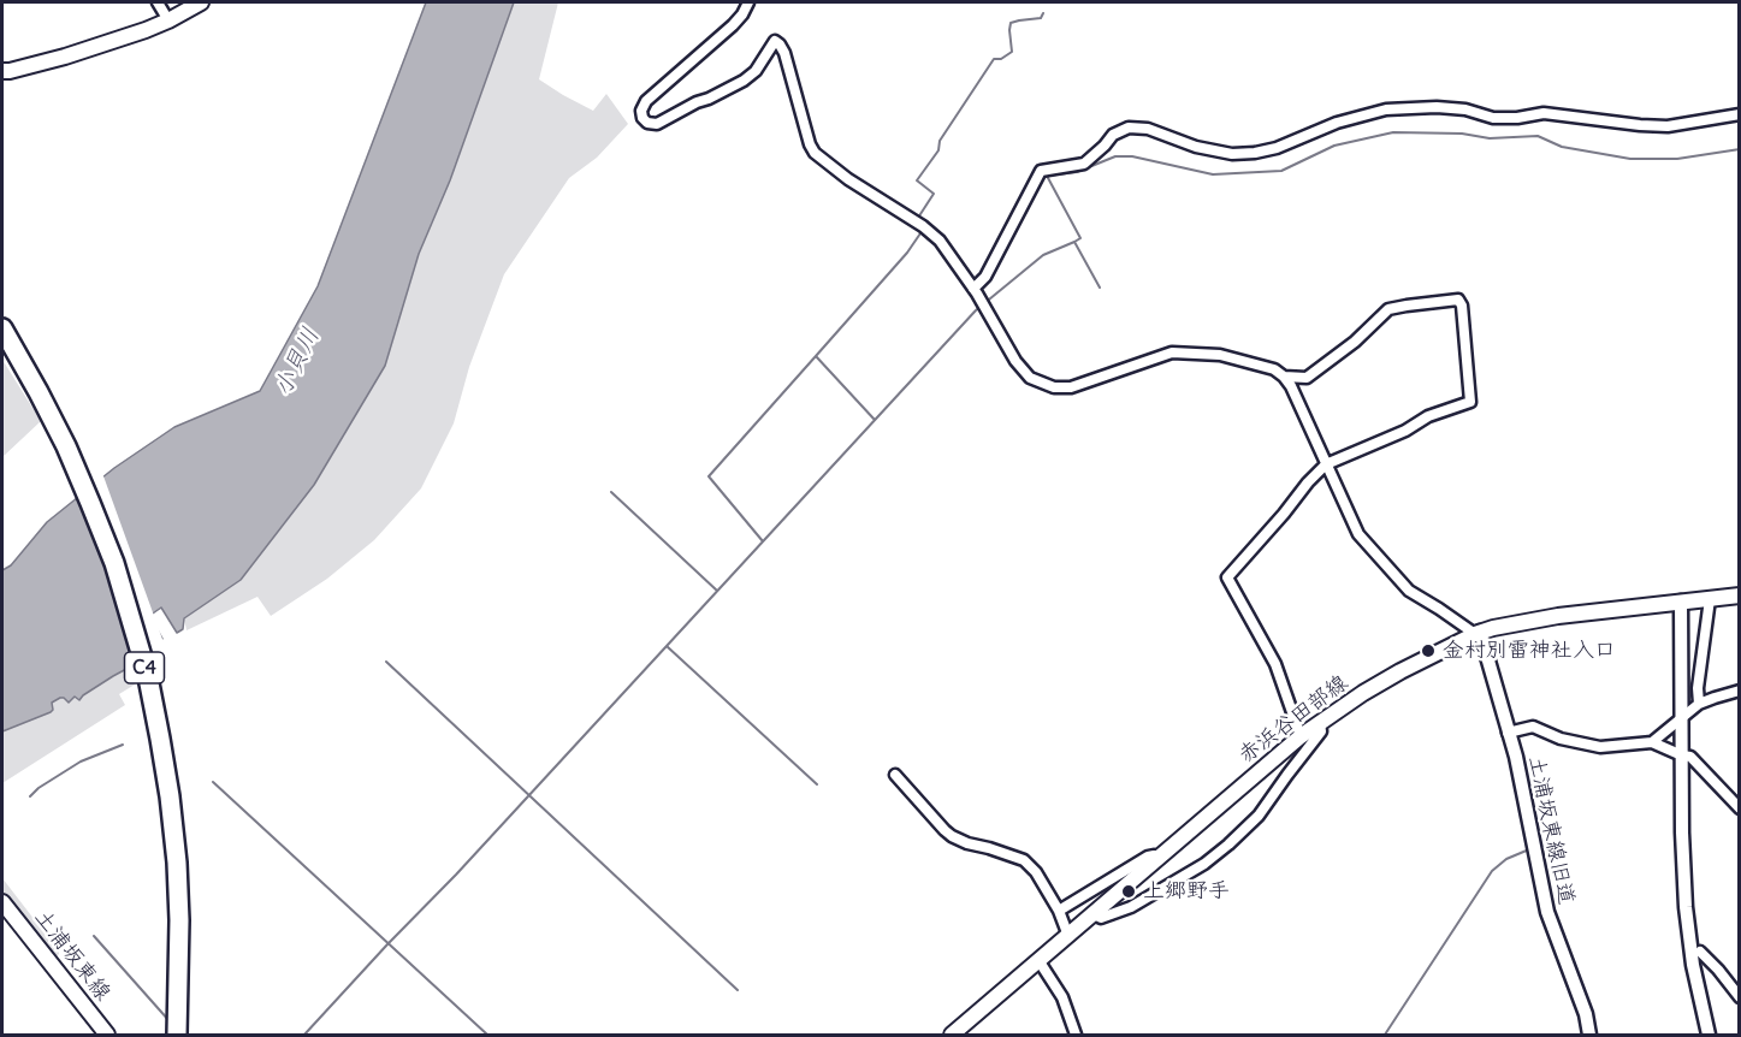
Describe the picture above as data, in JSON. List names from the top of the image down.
{
  "streets": {
    "highway": ["C4"],
    "main road": ["赤浜谷田部線", "土浦坂東線"],
    "street": ["土浦坂東線旧道"]
  },
  "crossings": [
    ["赤浜谷田部線", "土浦坂東線旧道"]
  ],
  "water": ["小貝川"],
  "places": ["金村別雷神社入口", "上郷野手"]
}
